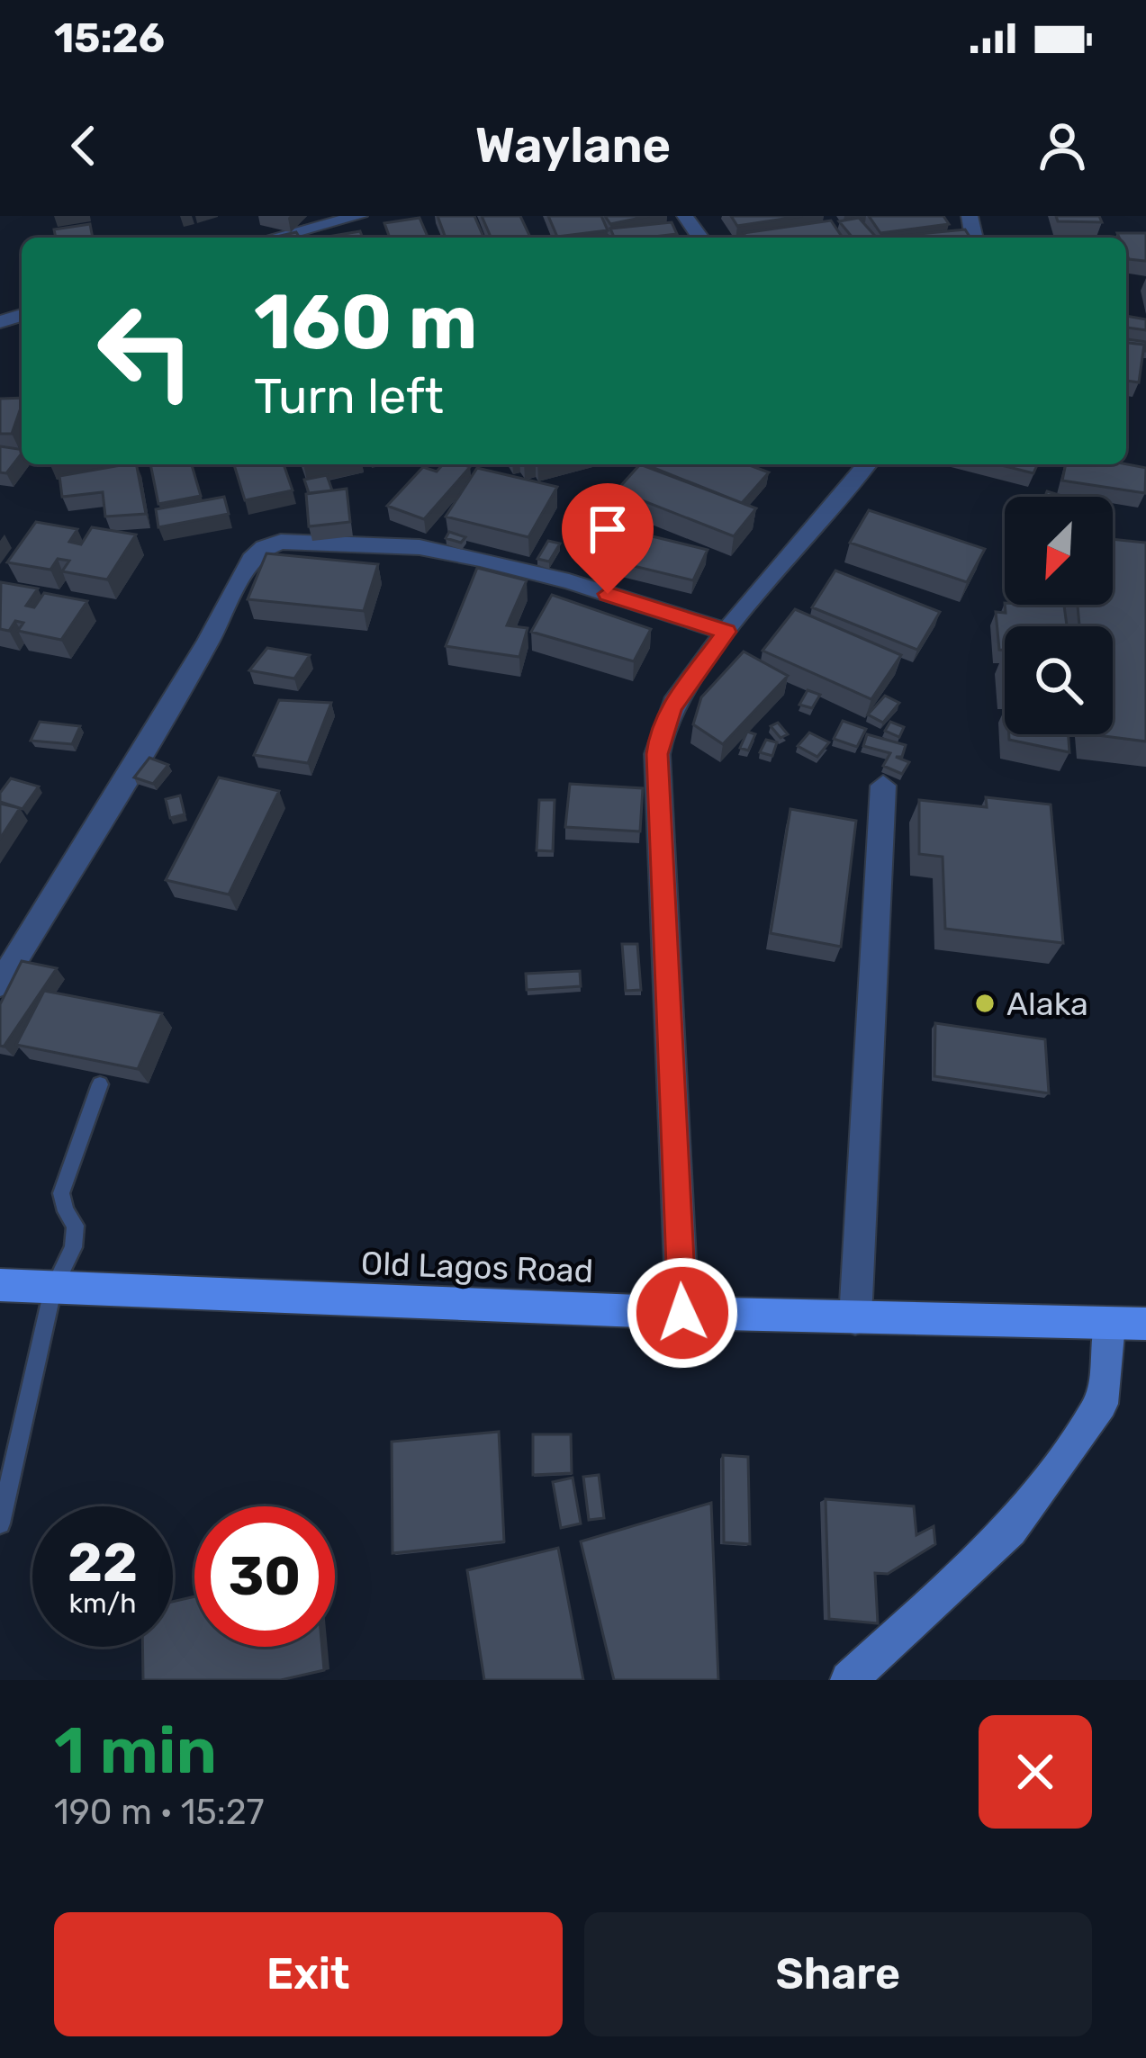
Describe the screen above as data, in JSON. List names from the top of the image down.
{
  "streets": {
    "main road": ["Old Lagos Road"]
  },
  "places": ["Alaka"],
  "north": "bottom left",
  "page": {
    "status": "15:26",
    "header": "Waylane",
    "turn": ["160 m", "Turn left"],
    "speed": "22 km/h",
    "limit": "30",
    "heading": ["1 min", "190 m · 15:27"],
    "buttons": ["Exit", "Share"]
  }
}
